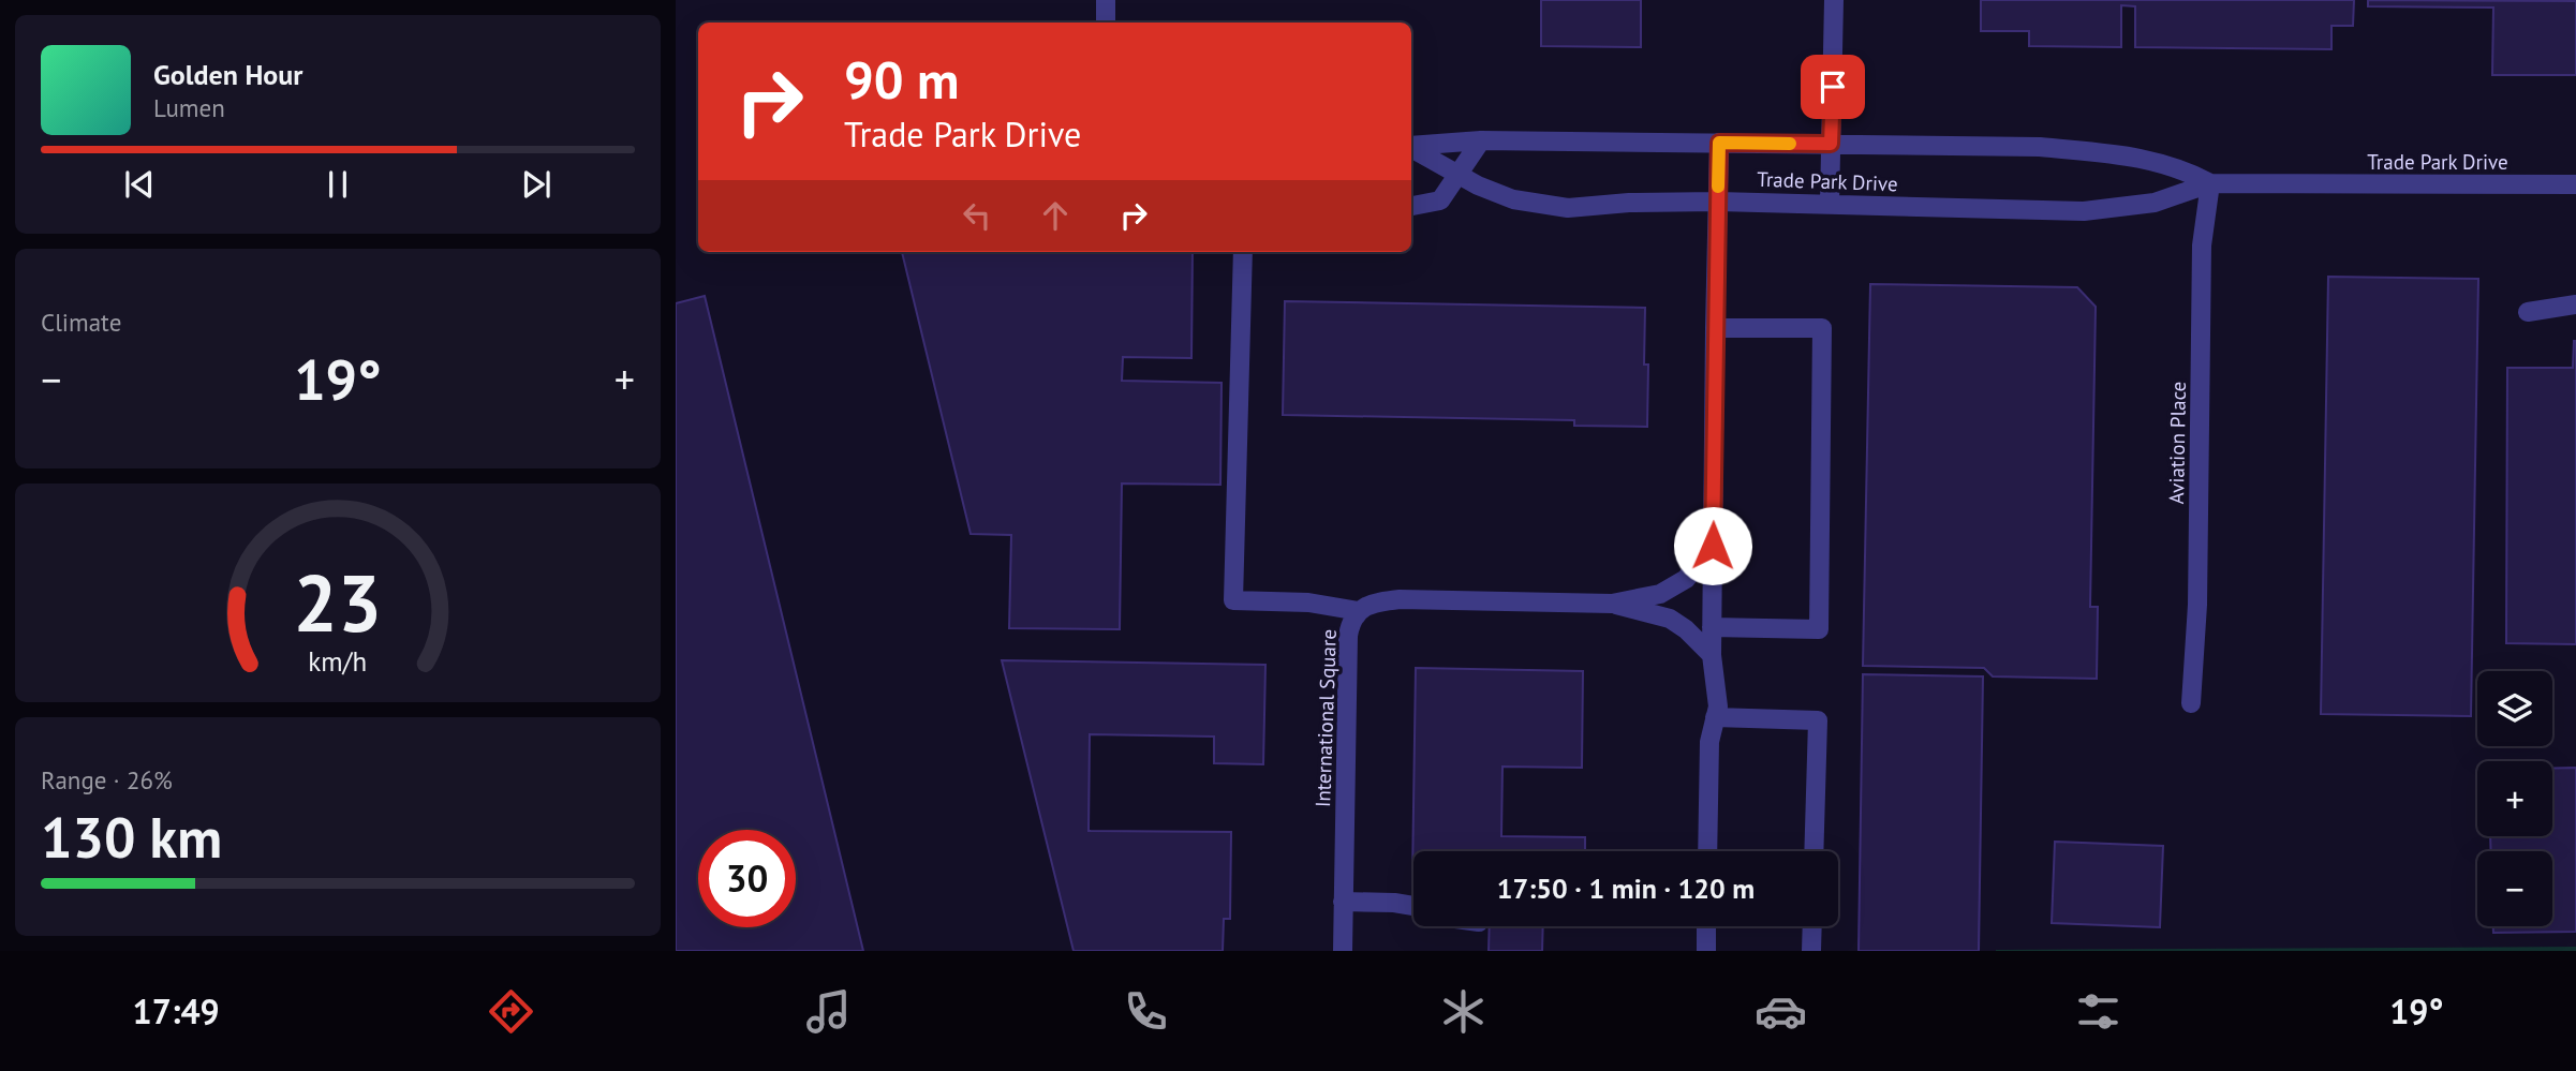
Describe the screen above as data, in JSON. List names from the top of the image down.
{
  "streets": {
    "street": ["Trade Park Drive", "Aviation Place", "International Square"]
  },
  "crossings": [
    ["Trade Park Drive", "Aviation Place"]
  ],
  "page": {
    "turn": ["90 m", "Trade Park Drive"],
    "song": ["Golden Hour", "Lumen"],
    "tile": [
      "Climate",
      ["Range · 26%", "130 km"]
    ],
    "heat": ["−", "19°", "+"],
    "map_buttons": ["+", "−"],
    "limit": "30",
    "trip": "17:50 · 1 min · 120 m",
    "tabs": ["17:49", "19°"],
    "gauge": ["23", "km/h"]
  }
}
